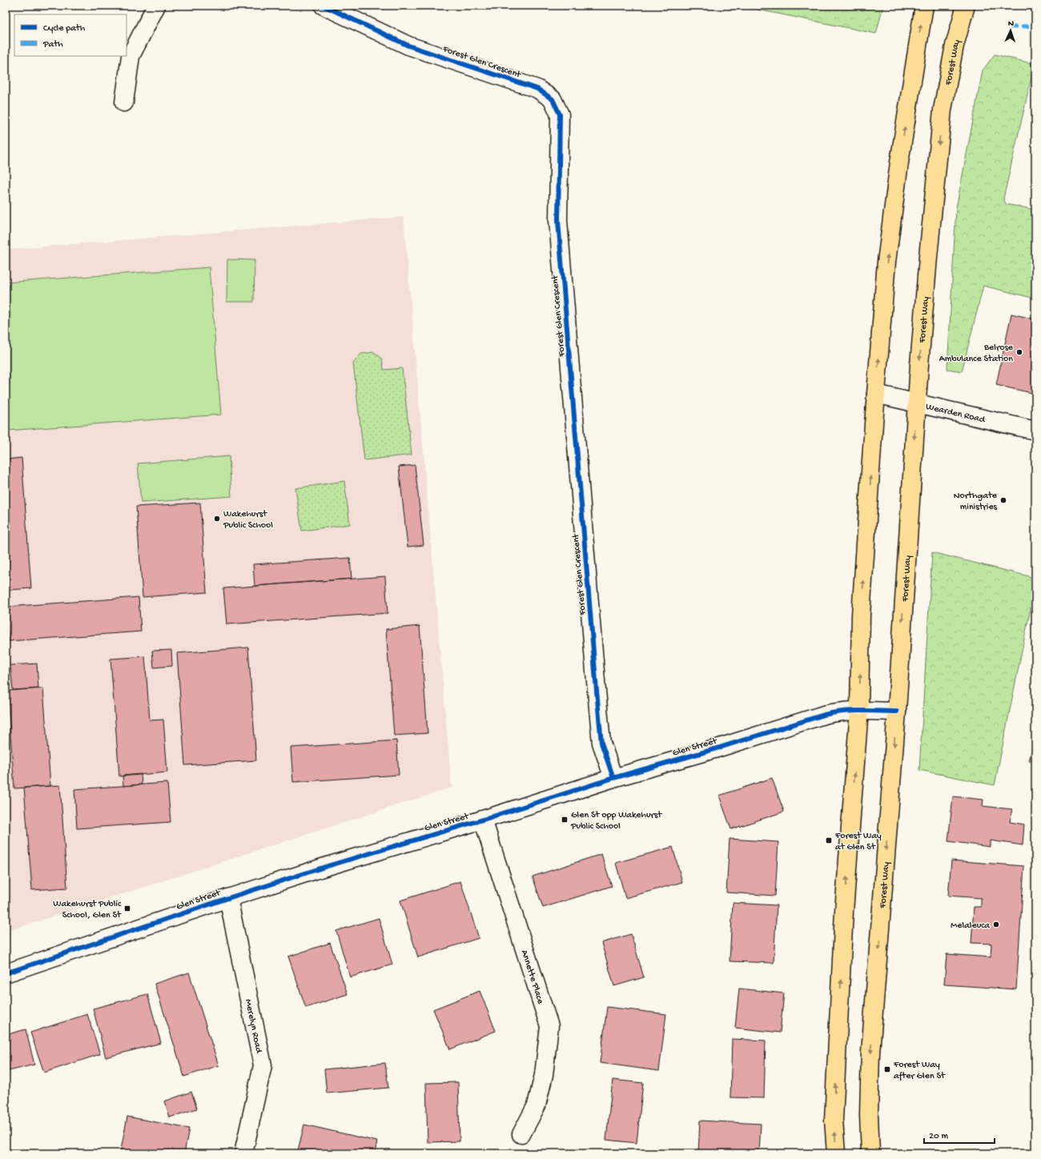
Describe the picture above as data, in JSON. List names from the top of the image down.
{
  "streets": {
    "main road": ["Forest Way"],
    "street": [
      "Forest Glen Crescent",
      "Wearden Road",
      "Glen Street",
      "Annette Place",
      "Merelyn Road"
    ]
  },
  "crossings": [
    ["Forest Glen Crescent", "Glen Street"],
    ["Forest Way", "Wearden Road"],
    ["Forest Way", "Glen Street"],
    ["Glen Street", "Annette Place"],
    ["Glen Street", "Merelyn Road"]
  ],
  "places": {
    "other": [
      "Belrose Ambulance Station",
      "Northgate ministries",
      "Wakehurst Public School",
      "Melaleuca"
    ],
    "transit": [
      "Glen St opp Wakehurst Public School",
      "Forest Way at Glen St",
      "Wakehurst Public School, Glen St",
      "Forest Way after Glen St"
    ]
  },
  "legend": ["Cycle path", "Path"],
  "scale_bar": "20 m",
  "north": "top"
}
